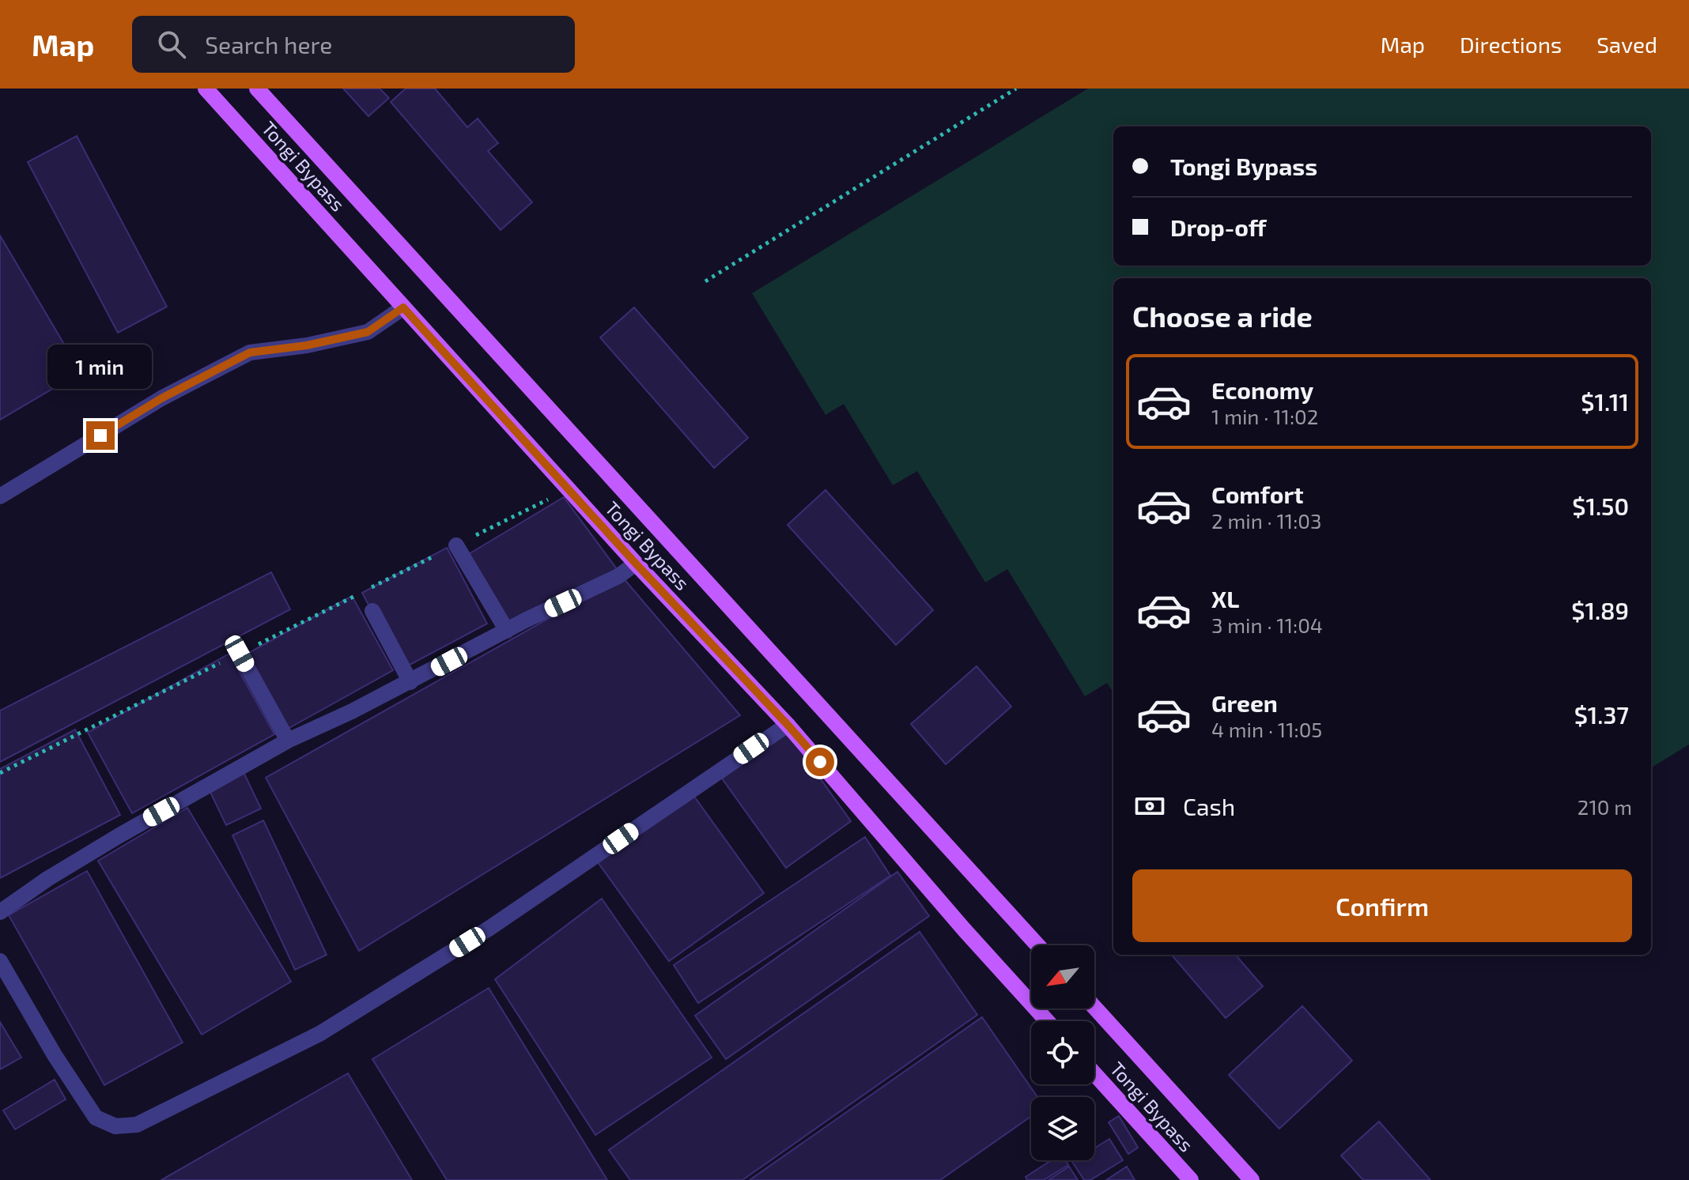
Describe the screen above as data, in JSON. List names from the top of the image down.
{
  "streets": {
    "main road": ["Tongi Bypass"]
  },
  "north": "bottom left",
  "page": {
    "header": "Map",
    "search": "Search here",
    "nav": ["Map", "Directions", "Saved"],
    "banner": ["Tongi Bypass", "Drop-off"],
    "heading": "Choose a ride",
    "bubble": "1 min",
    "list": [
      {
        "name": "Economy",
        "note": "1 min · 11:02",
        "value": "$1.11"
      },
      {
        "name": "Comfort",
        "note": "2 min · 11:03",
        "value": "$1.50"
      },
      {
        "name": "XL",
        "note": "3 min · 11:04",
        "value": "$1.89"
      },
      {
        "name": "Green",
        "note": "4 min · 11:05",
        "value": "$1.37"
      }
    ],
    "pay": ["Cash", "210 m"],
    "buttons": "Confirm"
  }
}
